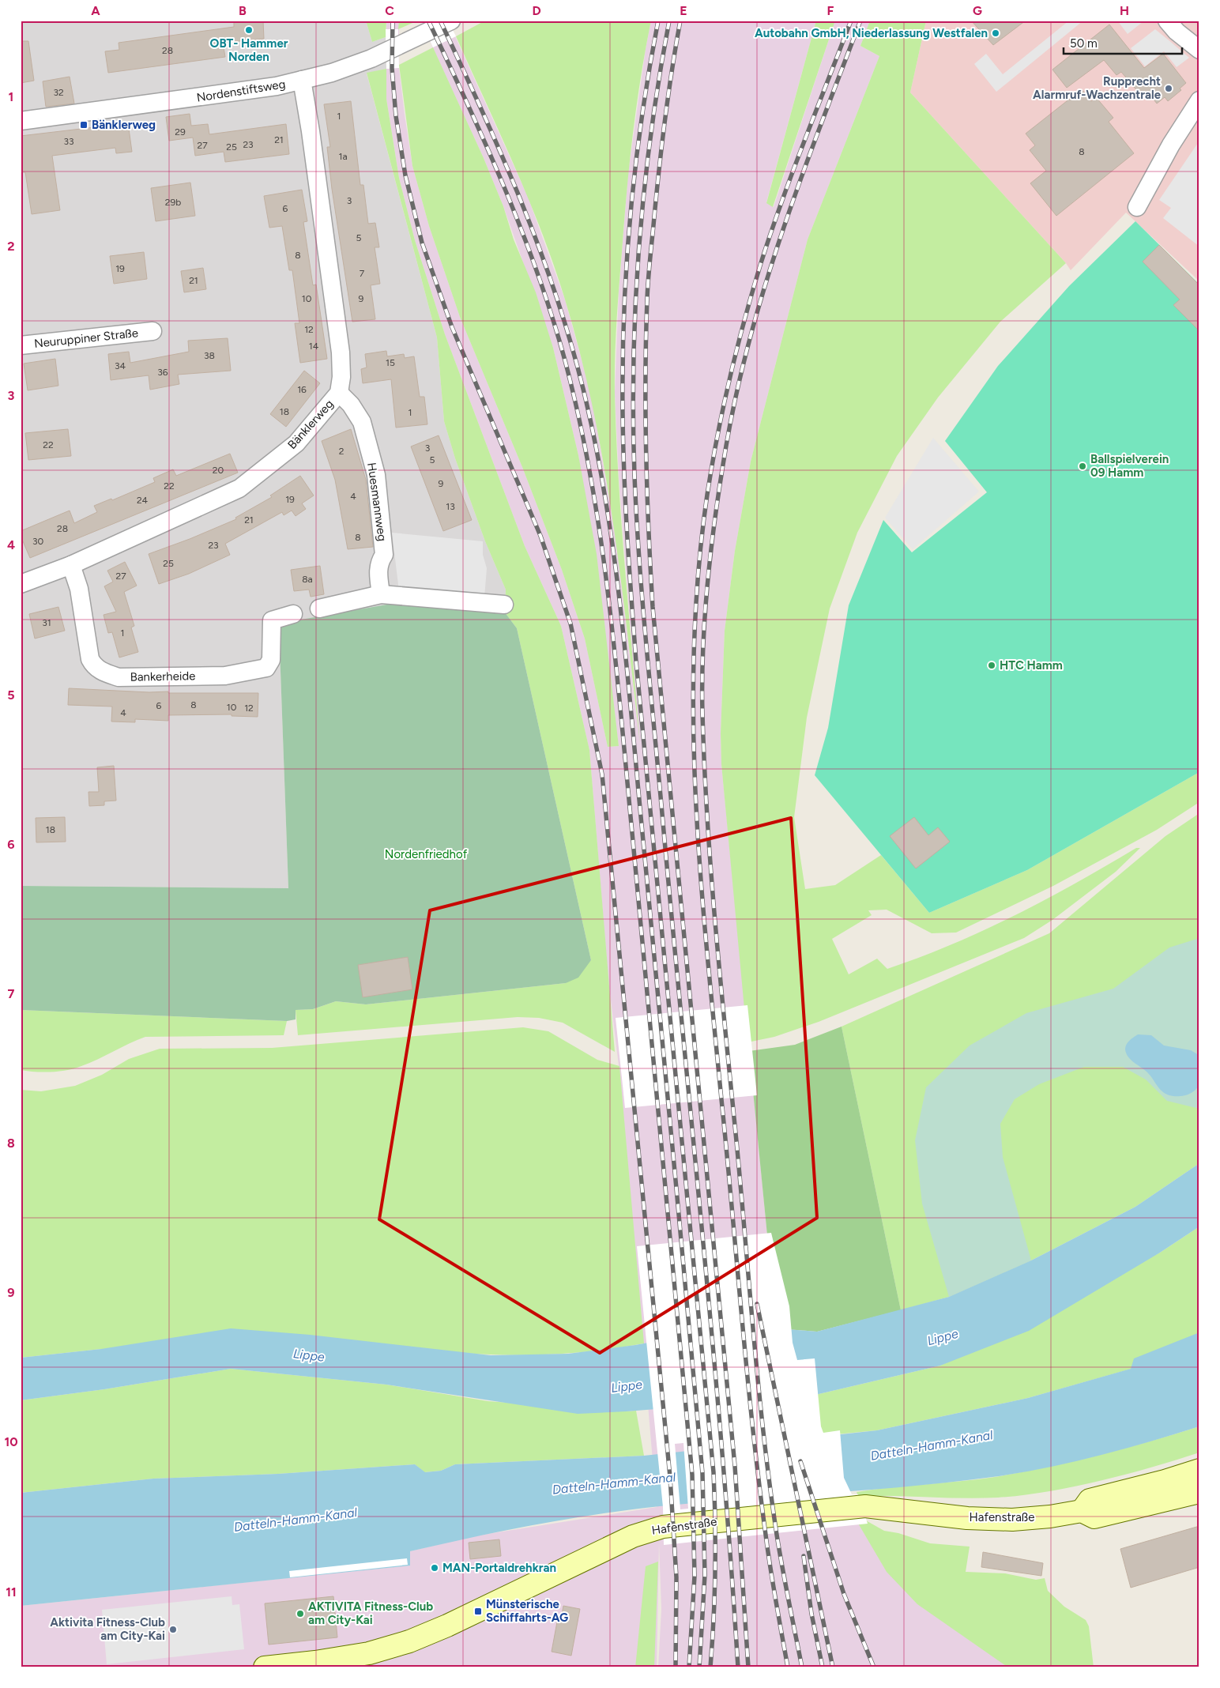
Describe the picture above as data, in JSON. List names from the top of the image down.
{
  "streets": {
    "main road": ["Hafenstraße"],
    "street": [
      "Nordenstiftsweg",
      "Neuruppiner Straße",
      "Bänklerweg",
      "Huesmannweg",
      "Bankerheide"
    ]
  },
  "crossings": [
    ["Nordenstiftsweg", "Bänklerweg"],
    ["Bänklerweg", "Huesmannweg"],
    ["Bänklerweg", "Bankerheide"]
  ],
  "water": ["Lippe", "Datteln-Hamm-Kanal"],
  "parks": ["Nordenfriedhof"],
  "places": {
    "other": [
      "OBT- Hammer Norden",
      "Autobahn GmbH, Niederlassung Westfalen",
      "Rupprecht Alarmruf-Wachzentrale",
      "Ballspielverein 09 Hamm",
      "HTC Hamm",
      "MAN-Portaldrehkran",
      "AKTIVITA Fitness-Club am City-Kai",
      "Aktivita Fitness-Club am City-Kai"
    ],
    "transit": ["Bänklerweg", "Münsterische Schiffahrts-AG"]
  },
  "house_numbers": [
    "28",
    "32",
    "1",
    "29",
    "21",
    "33",
    "23",
    "27",
    "25",
    "8",
    "1a",
    "3",
    "29b",
    "6",
    "5",
    "8",
    "19",
    "7",
    "21",
    "10",
    "9",
    "12",
    "14",
    "38",
    "15",
    "34",
    "36",
    "16",
    "18",
    "1",
    "22",
    "3",
    "2",
    "5",
    "20",
    "9",
    "22",
    "4",
    "19",
    "24",
    "13",
    "21",
    "28",
    "8",
    "30",
    "23",
    "25",
    "27",
    "8a",
    "31",
    "1",
    "8",
    "6",
    "10",
    "12",
    "4",
    "18"
  ],
  "scale_bar": "50 m",
  "grid": {
    "columns": [
      "A",
      "B",
      "C",
      "D",
      "E",
      "F",
      "G",
      "H"
    ],
    "rows": [
      "1",
      "2",
      "3",
      "4",
      "5",
      "6",
      "7",
      "8",
      "9",
      "10",
      "11"
    ]
  }
}
